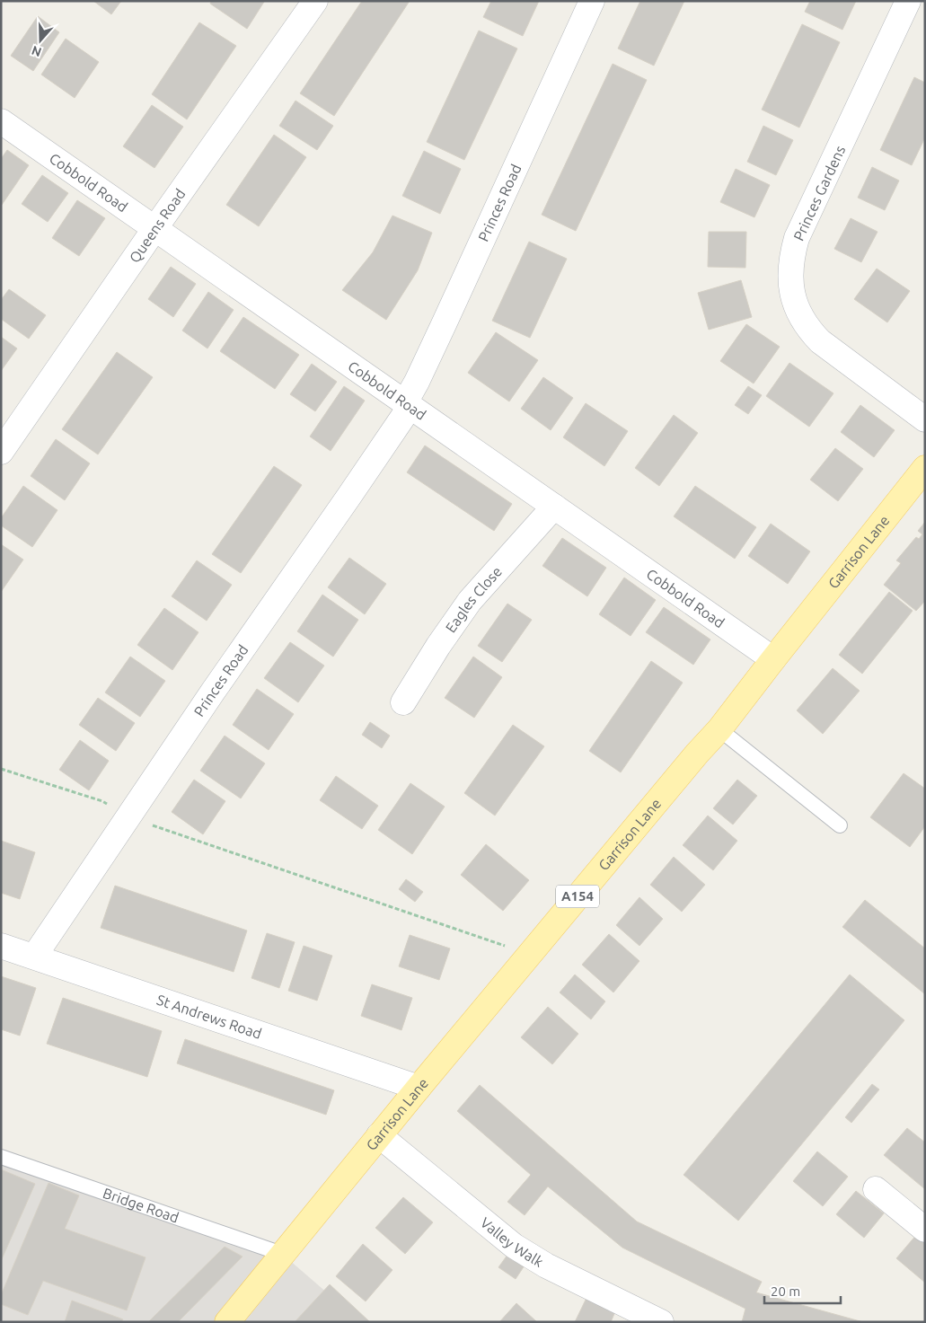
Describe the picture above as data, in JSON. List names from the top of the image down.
{
  "streets": {
    "main road": ["Garrison Lane", "A154"],
    "street": [
      "Cobbold Road",
      "Princes Gardens",
      "Princes Road",
      "Queens Road",
      "Eagles Close",
      "St Andrews Road",
      "Valley Walk"
    ],
    "lane": ["Bridge Road"]
  },
  "crossings": [
    ["Cobbold Road", "Princes Road"],
    ["Cobbold Road", "Queens Road"],
    ["Cobbold Road", "Garrison Lane"],
    ["Cobbold Road", "Eagles Close"],
    ["Princes Road", "St Andrews Road"],
    ["Garrison Lane", "St Andrews Road"],
    ["Garrison Lane", "Bridge Road"],
    ["Garrison Lane", "Valley Walk"]
  ],
  "scale_bar": "20 m",
  "north": "bottom"
}
